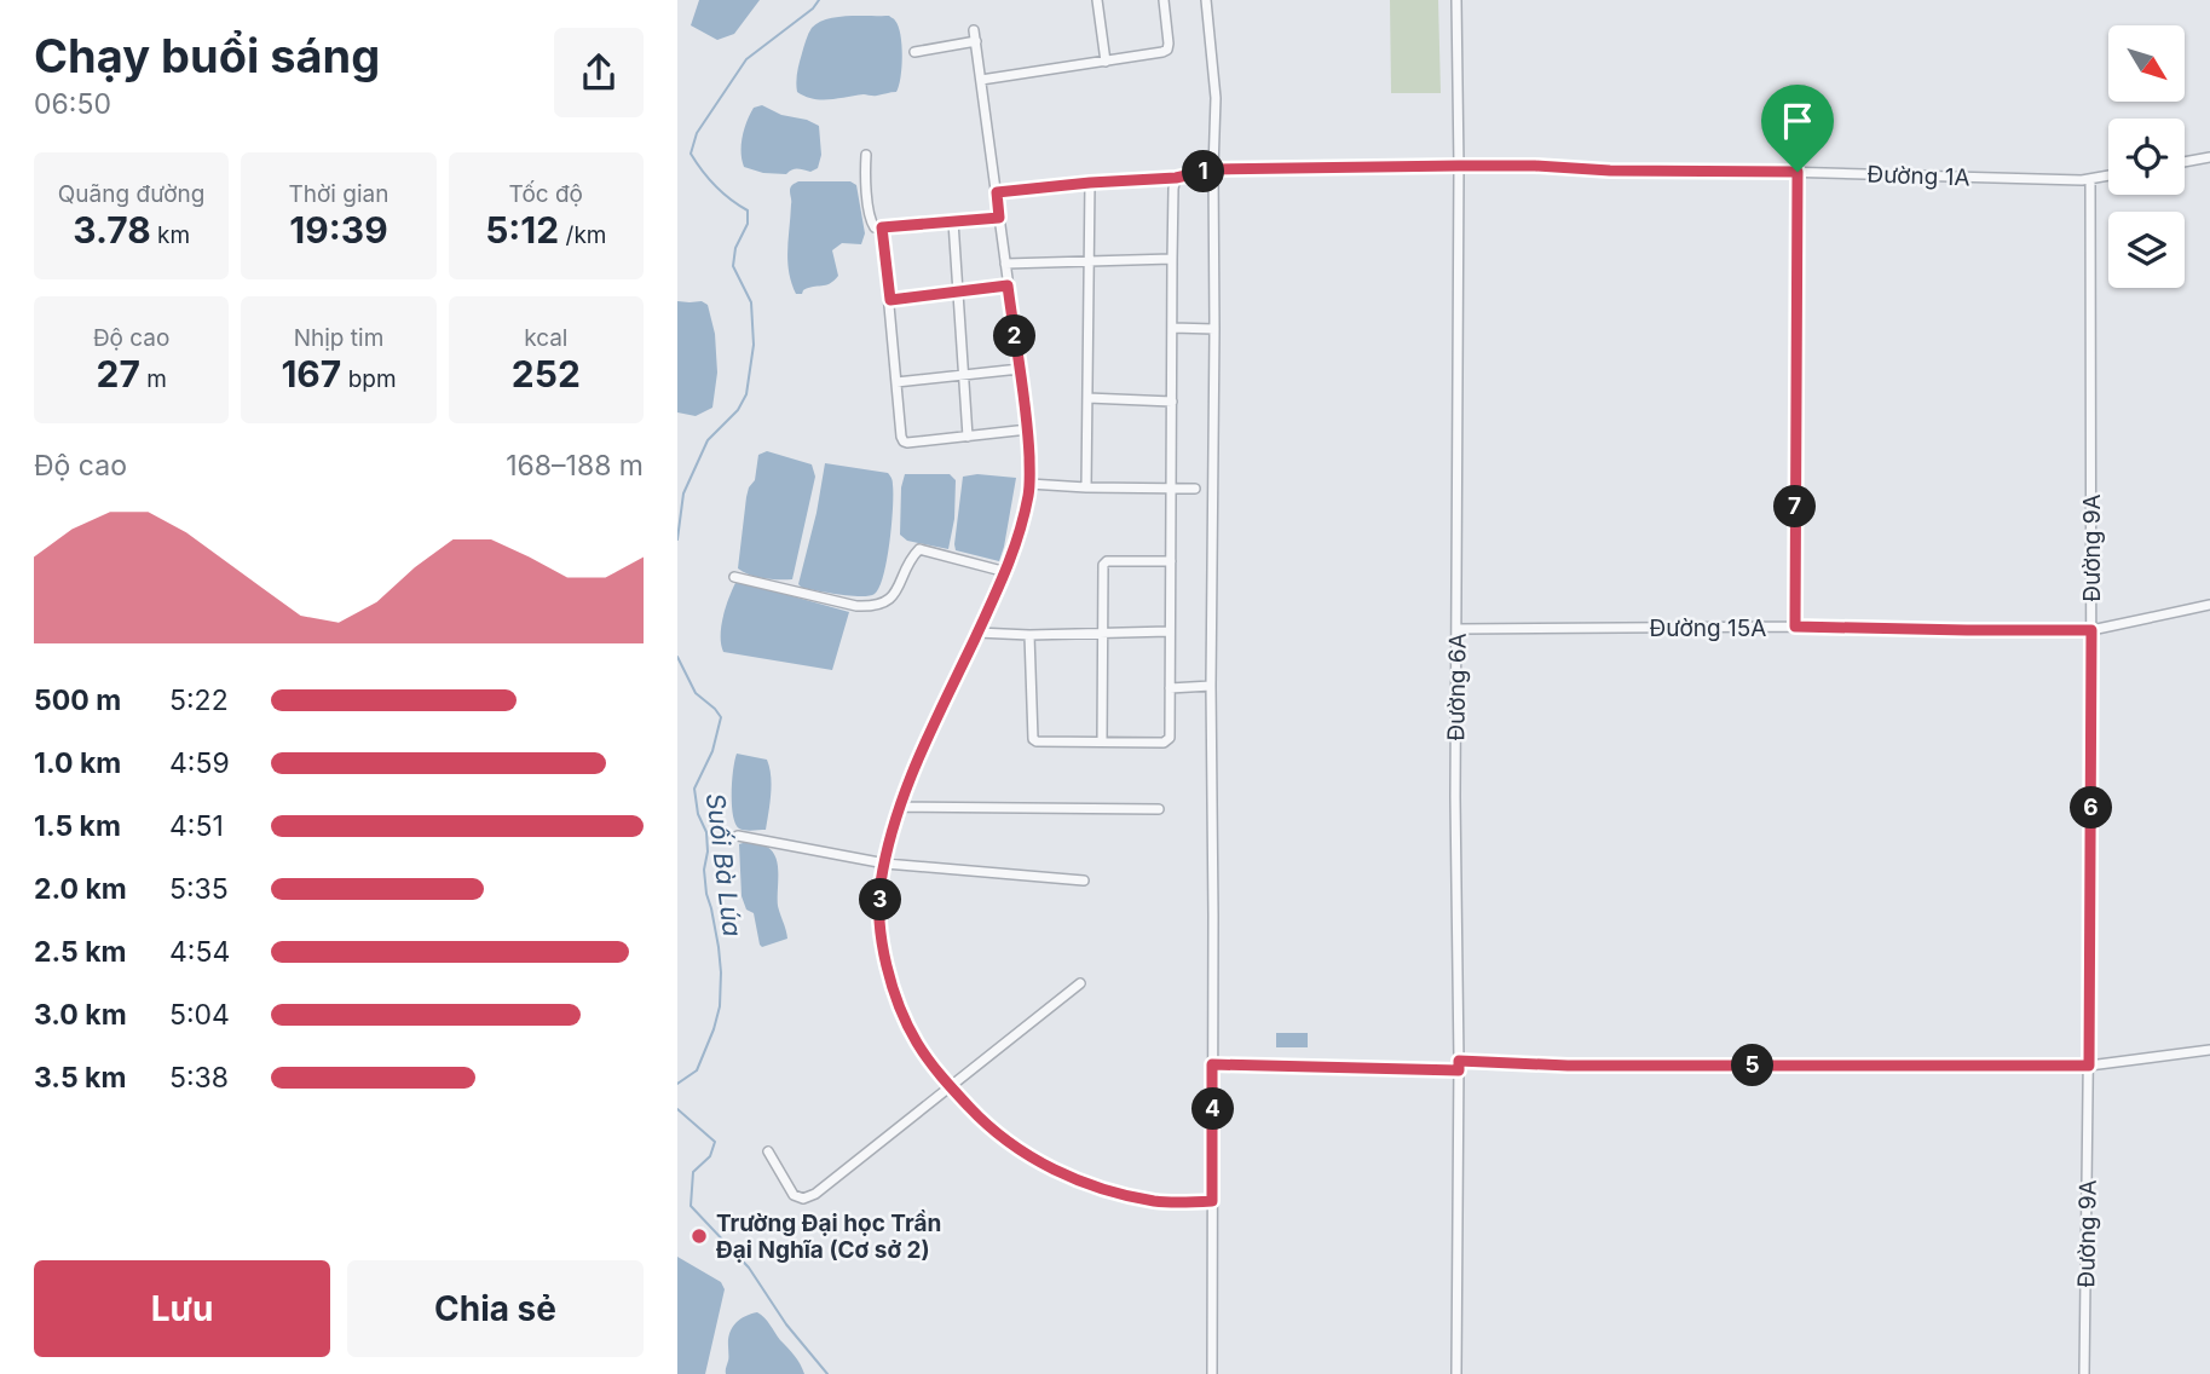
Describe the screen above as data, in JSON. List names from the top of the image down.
{
  "streets": {
    "street": [
      "Đường 1A",
      "Đường 9A",
      "Đường 15A",
      "Đường 6A"
    ]
  },
  "crossings": [
    ["Đường 1A", "Đường 9A"],
    ["Đường 1A", "Đường 6A"],
    ["Đường 9A", "Đường 15A"],
    ["Đường 15A", "Đường 6A"]
  ],
  "water": ["Suối Bà Lúa"],
  "places": ["Trường Đại học Trần Đại Nghĩa (Cơ sở 2)"],
  "north": "bottom right",
  "page": {
    "heading": ["Chạy buổi sáng", "06:50"],
    "stats": [
      ["Quãng đường", "3.78 km"],
      ["Thời gian", "19:39"],
      ["Tốc độ", "5:12 /km"],
      ["Độ cao", "27 m"],
      ["Nhịp tim", "167 bpm"],
      ["kcal", "252"]
    ],
    "pins": [
      "1",
      "2",
      "7",
      "6",
      "3",
      "5",
      "4"
    ],
    "chart": ["Độ cao", "168–188 m"],
    "list": [
      {
        "name": "500 m",
        "note": "5:22"
      },
      {
        "name": "1.0 km",
        "note": "4:59"
      },
      {
        "name": "1.5 km",
        "note": "4:51"
      },
      {
        "name": "2.0 km",
        "note": "5:35"
      },
      {
        "name": "2.5 km",
        "note": "4:54"
      },
      {
        "name": "3.0 km",
        "note": "5:04"
      },
      {
        "name": "3.5 km",
        "note": "5:38"
      }
    ],
    "buttons": ["Lưu", "Chia sẻ"]
  }
}
